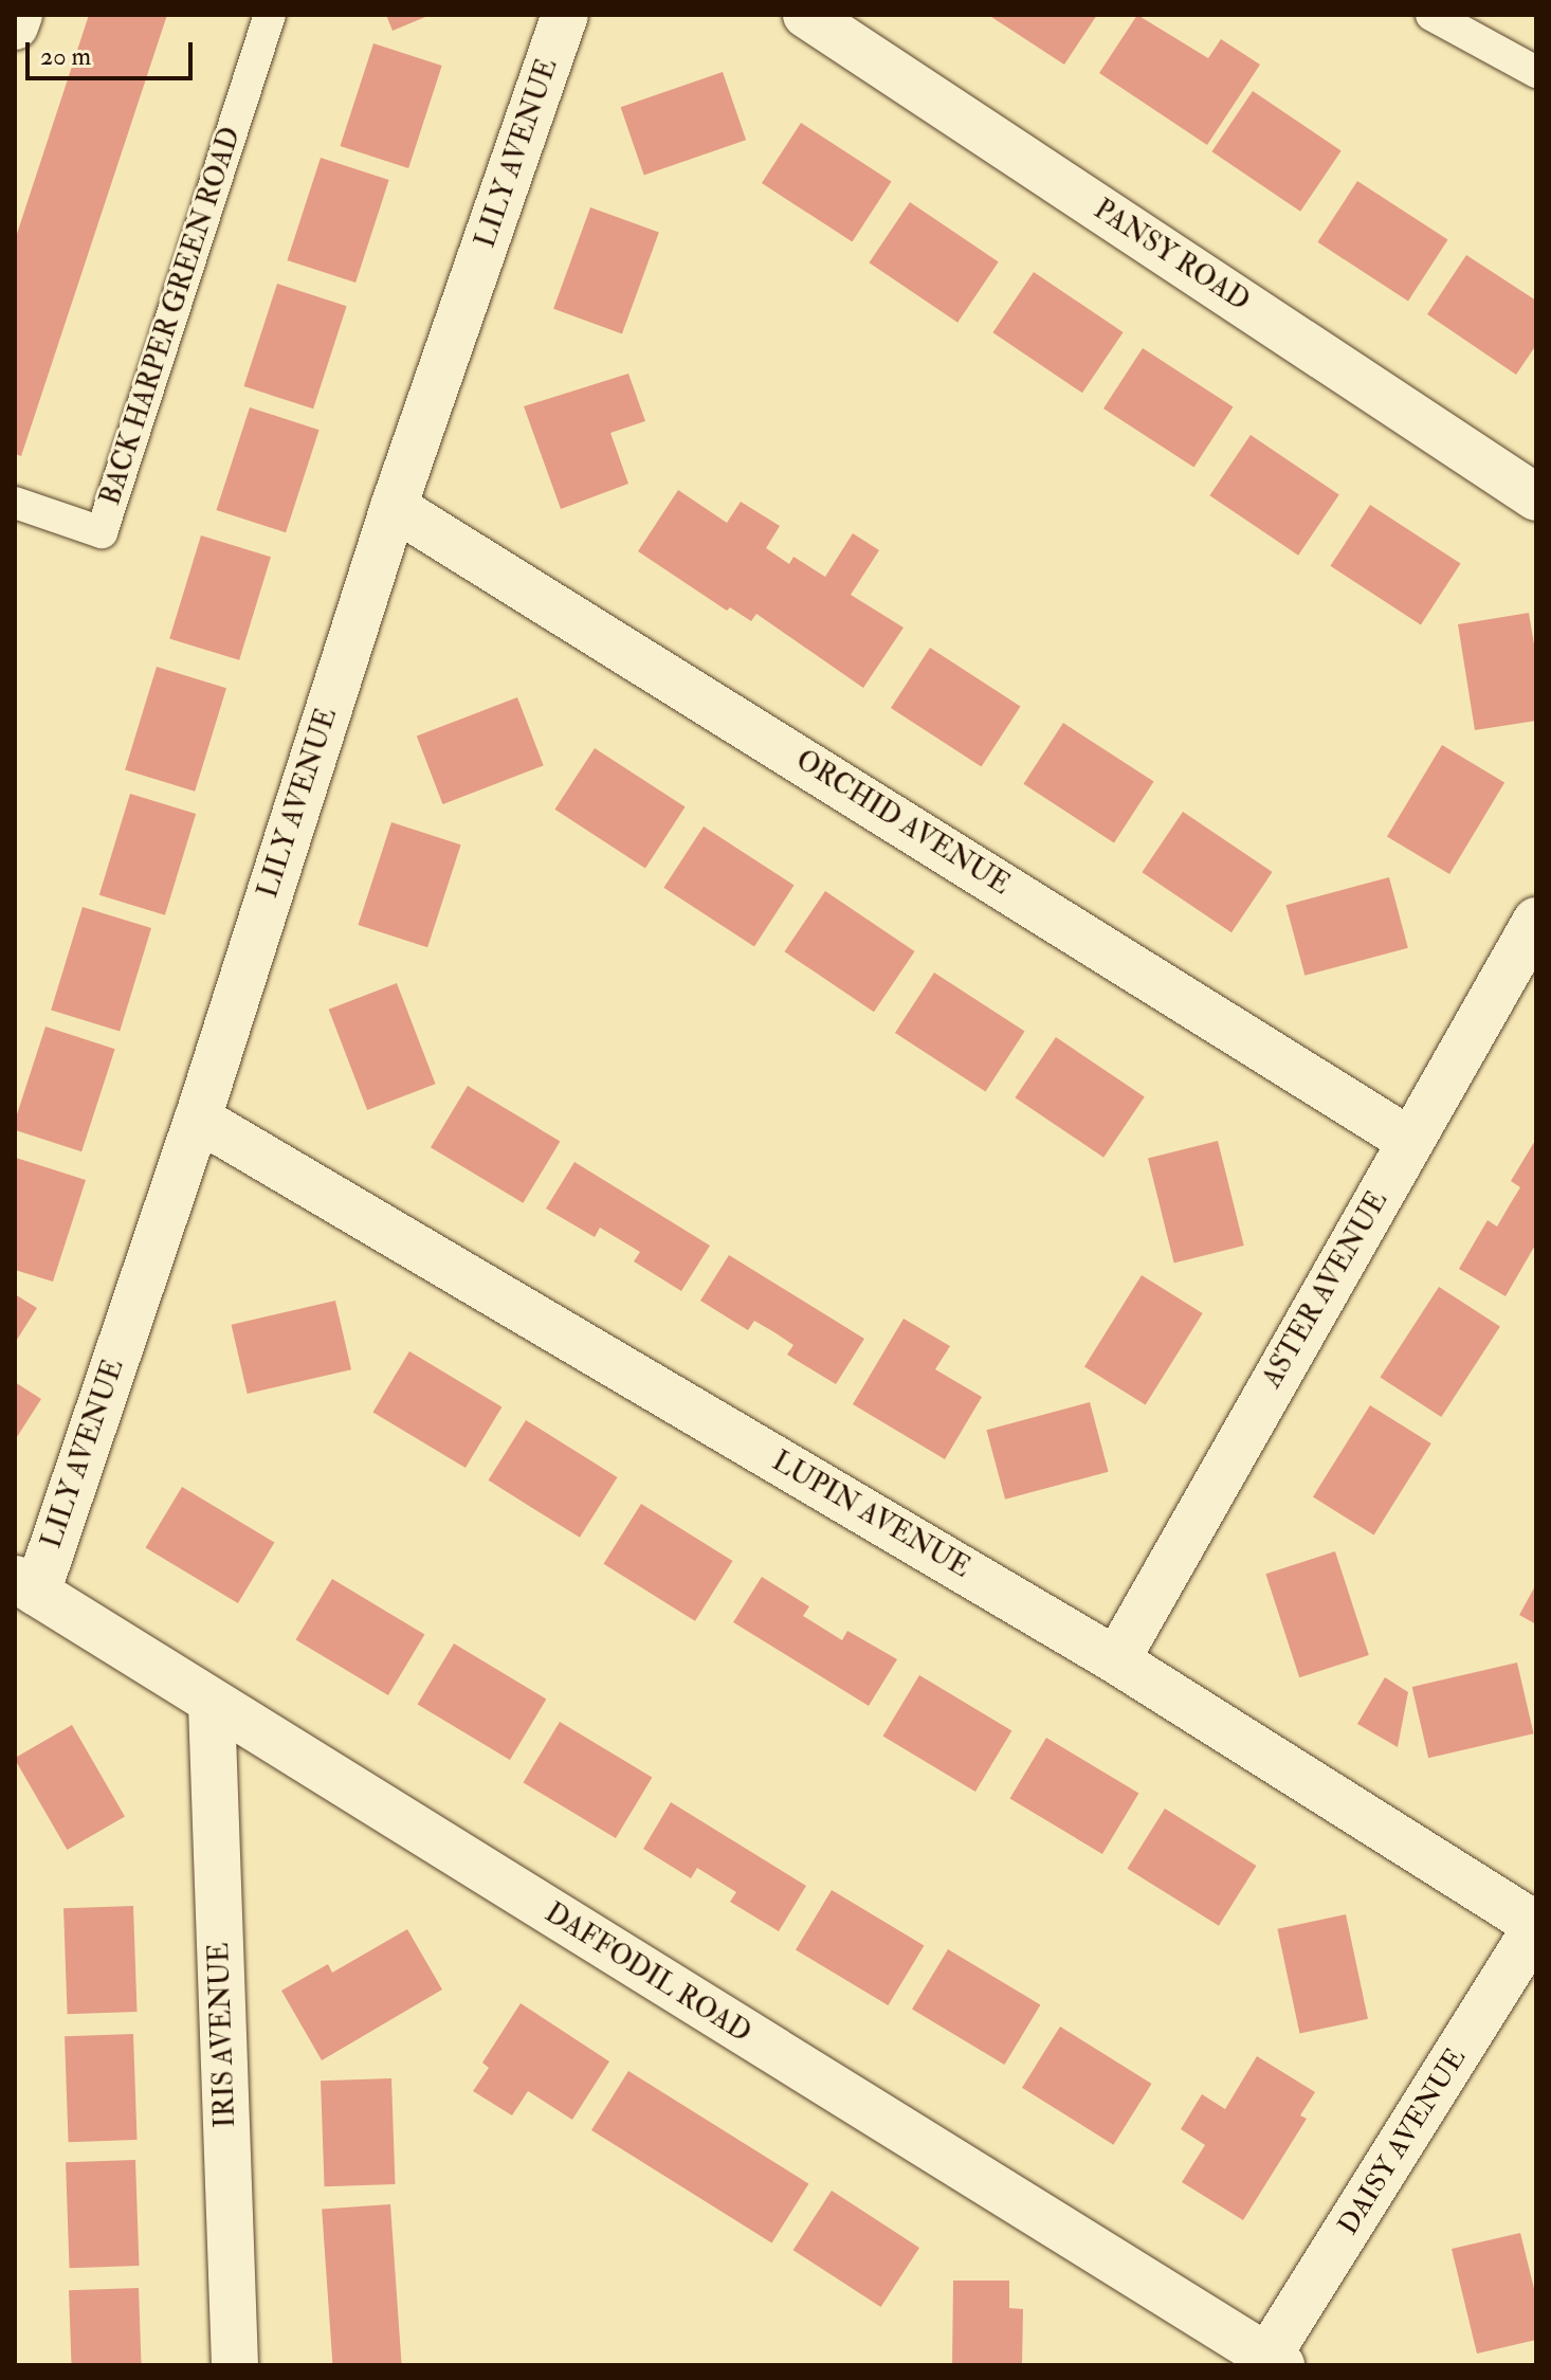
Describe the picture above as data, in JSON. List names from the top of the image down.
{
  "streets": {
    "street": [
      "LILY AVENUE",
      "PANSY ROAD",
      "ORCHID AVENUE",
      "ASTER AVENUE",
      "LUPIN AVENUE",
      "DAFFODIL ROAD",
      "IRIS AVENUE",
      "DAISY AVENUE"
    ],
    "lane": ["BACK HARPER GREEN ROAD"]
  },
  "crossings": [
    ["LILY AVENUE", "ORCHID AVENUE"],
    ["LILY AVENUE", "LUPIN AVENUE"],
    ["LILY AVENUE", "DAFFODIL ROAD"],
    ["ORCHID AVENUE", "ASTER AVENUE"],
    ["ASTER AVENUE", "LUPIN AVENUE"],
    ["LUPIN AVENUE", "DAISY AVENUE"],
    ["DAFFODIL ROAD", "IRIS AVENUE"],
    ["DAFFODIL ROAD", "DAISY AVENUE"]
  ],
  "scale_bar": "20 m"
}
